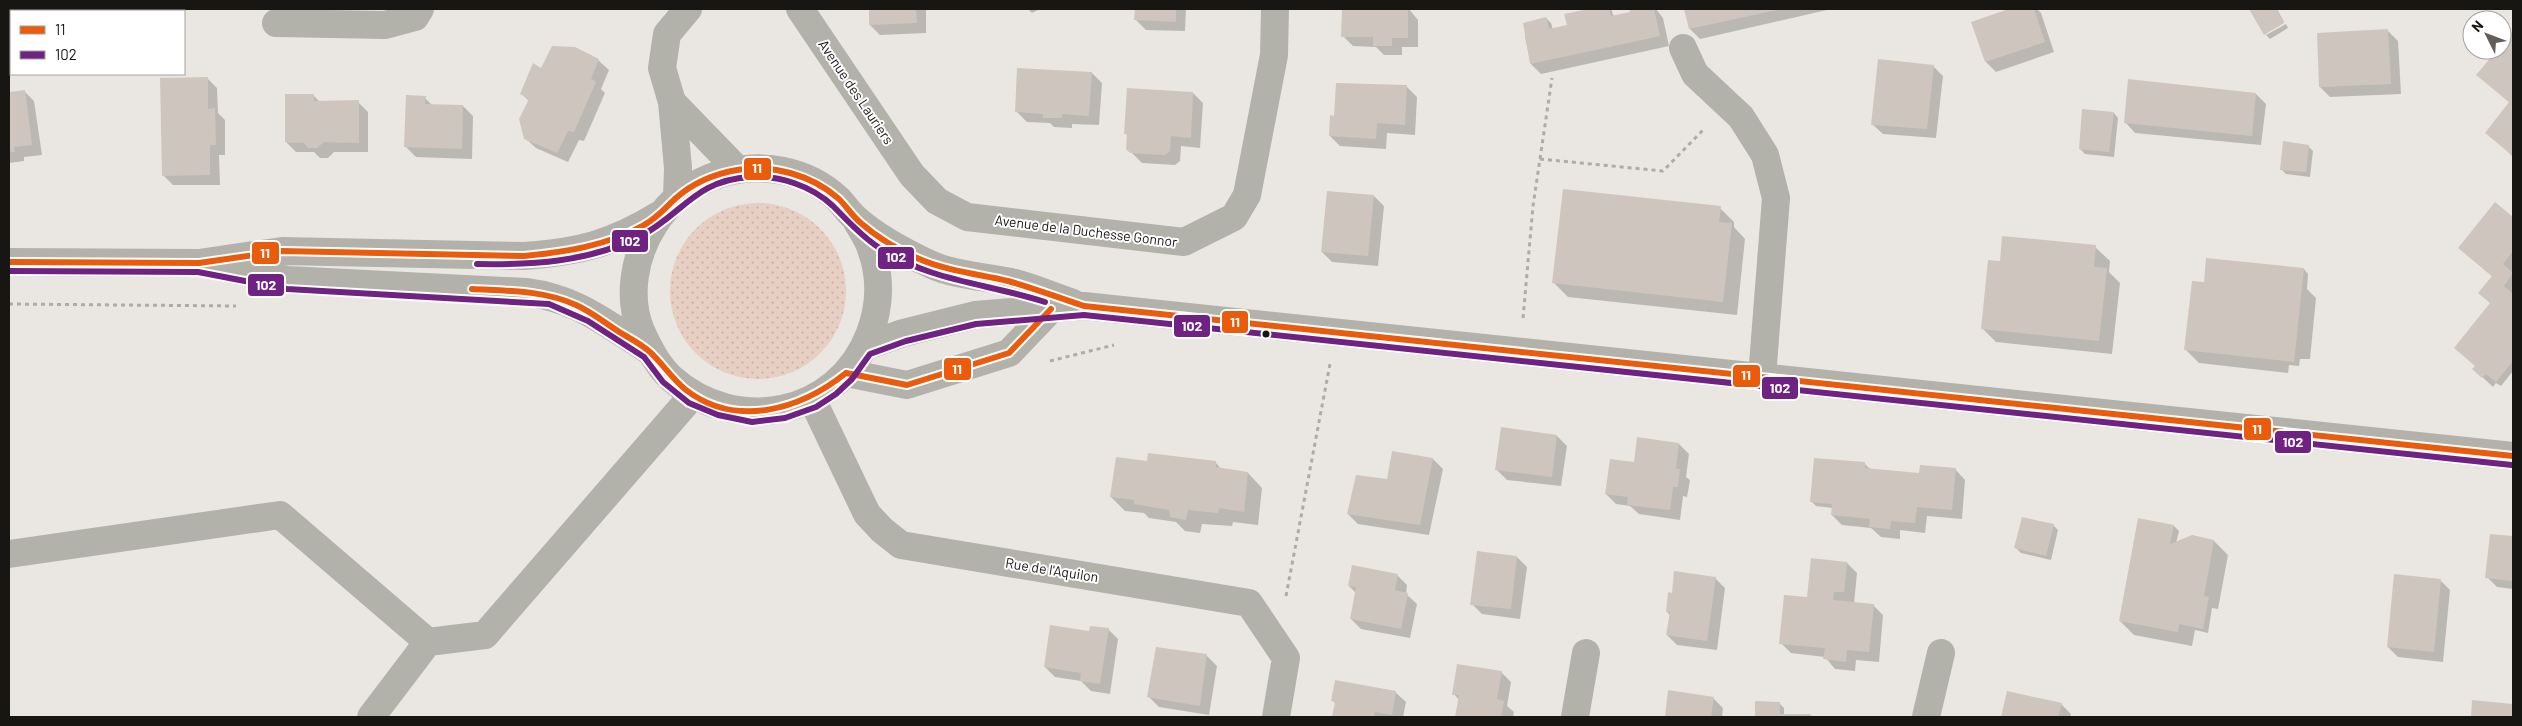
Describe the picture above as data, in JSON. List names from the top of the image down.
{
  "streets": {
    "street": ["Avenue des Lauriers", "Avenue de la Duchesse Gonnor", "Rue de l'Aquilon"]
  },
  "crossings": [
    ["Avenue des Lauriers", "Avenue de la Duchesse Gonnor"]
  ],
  "lines": ["transit line 11", "transit line 102"],
  "legend": ["11", "102"],
  "north": "top left"
}
